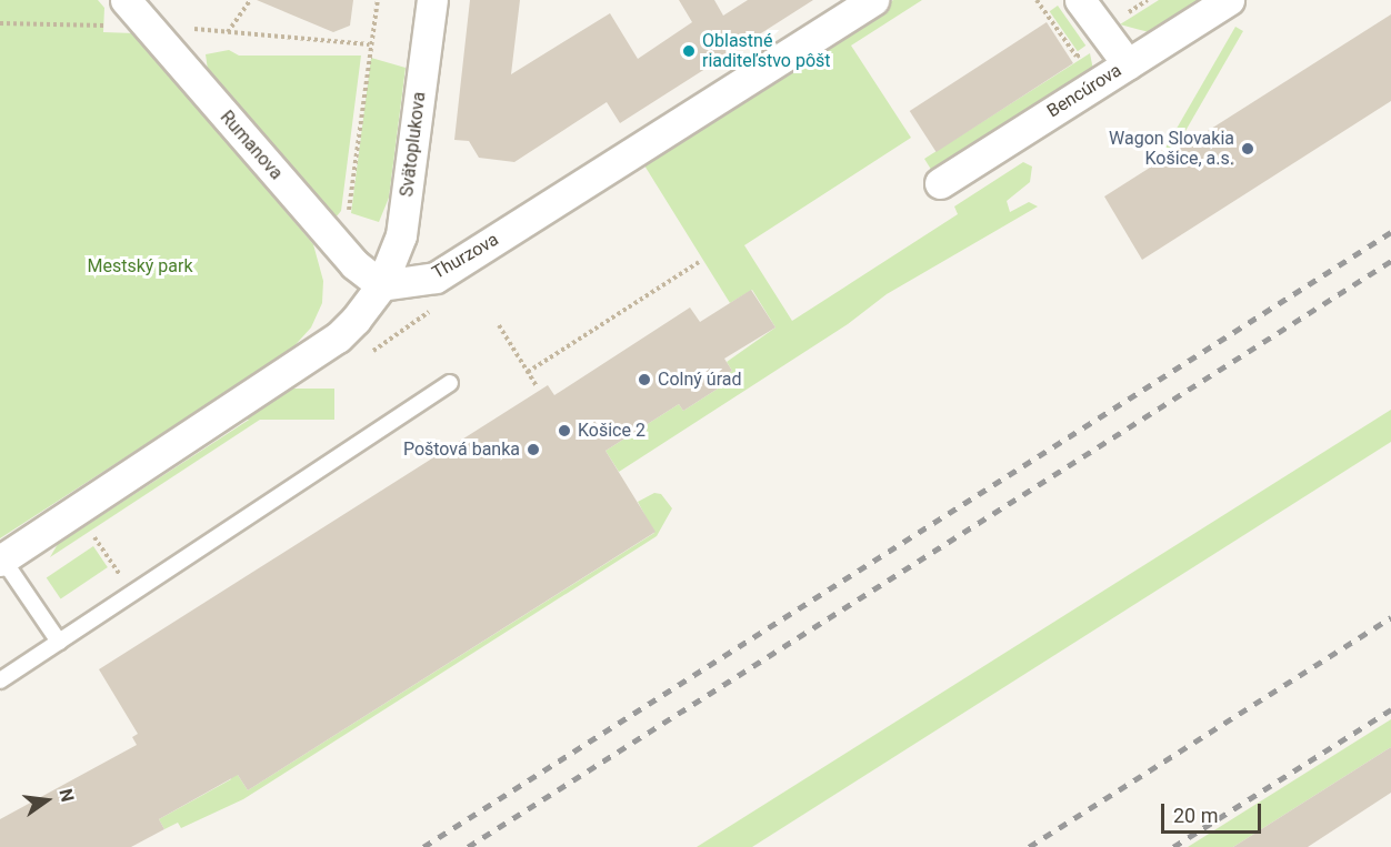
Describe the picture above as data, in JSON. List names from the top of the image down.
{
  "streets": {
    "street": [
      "Bencúrova",
      "Svätoplukova",
      "Rumanova",
      "Thurzova"
    ]
  },
  "crossings": [
    ["Svätoplukova", "Rumanova"],
    ["Svätoplukova", "Thurzova"],
    ["Rumanova", "Thurzova"]
  ],
  "parks": ["Mestský park"],
  "places": [
    "Oblastné riaditeľstvo pôšt",
    "Wagon Slovakia Košice, a.s.",
    "Colný úrad",
    "Košice 2",
    "Poštová banka"
  ],
  "scale_bar": "20 m",
  "north": "right"
}
